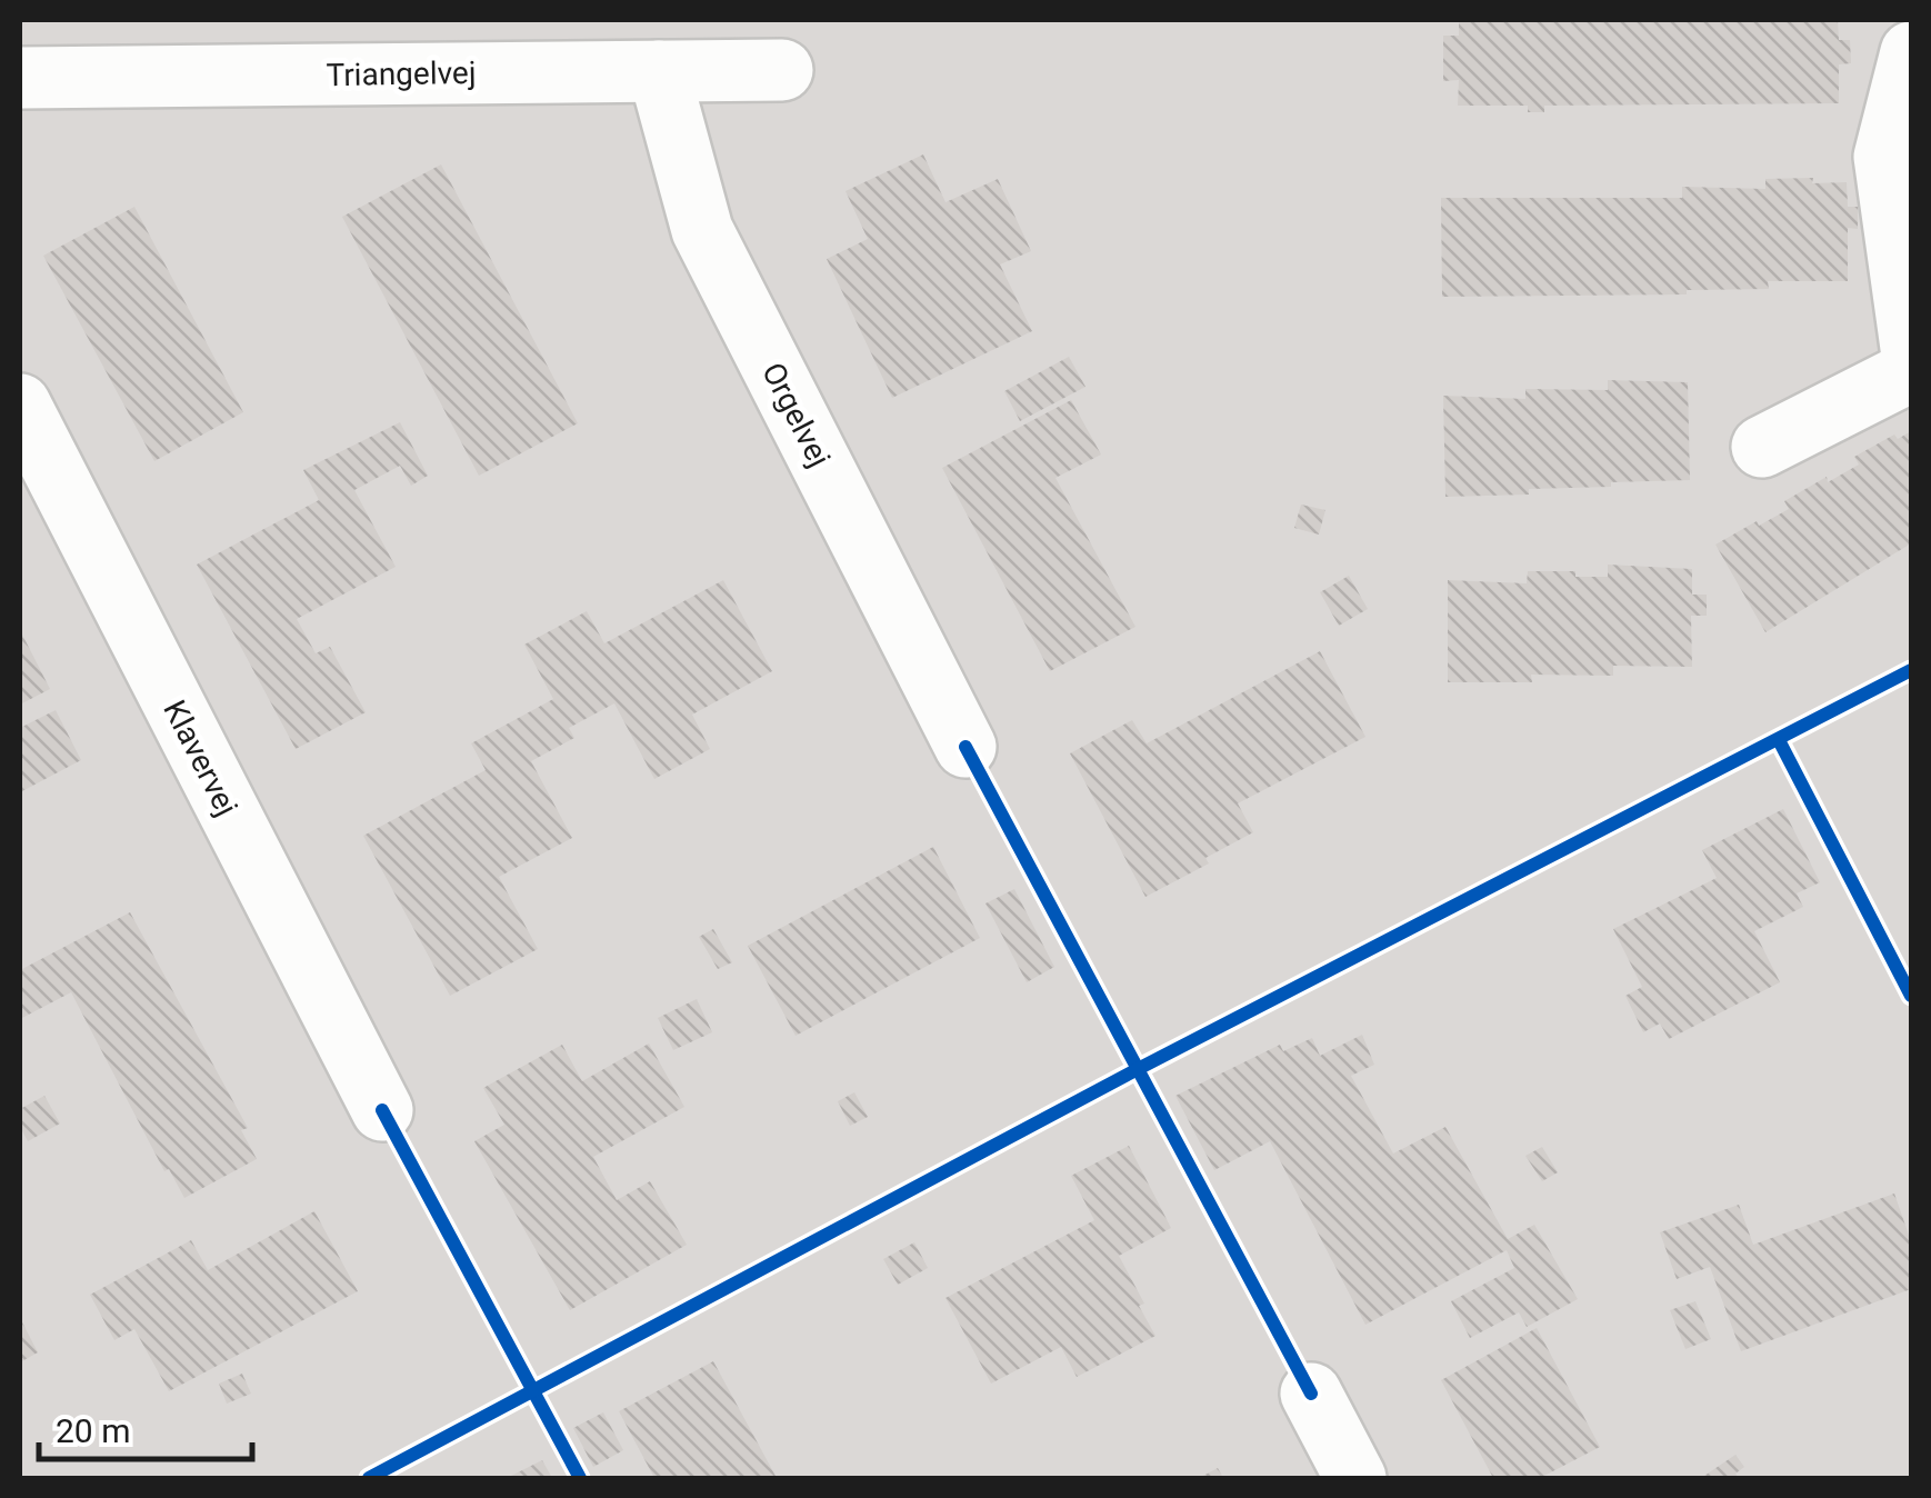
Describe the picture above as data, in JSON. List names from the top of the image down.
{
  "streets": {
    "street": ["Triangelvej", "Orgelvej", "Klavervej"]
  },
  "crossings": [
    ["Triangelvej", "Orgelvej"]
  ],
  "scale_bar": "20 m"
}
